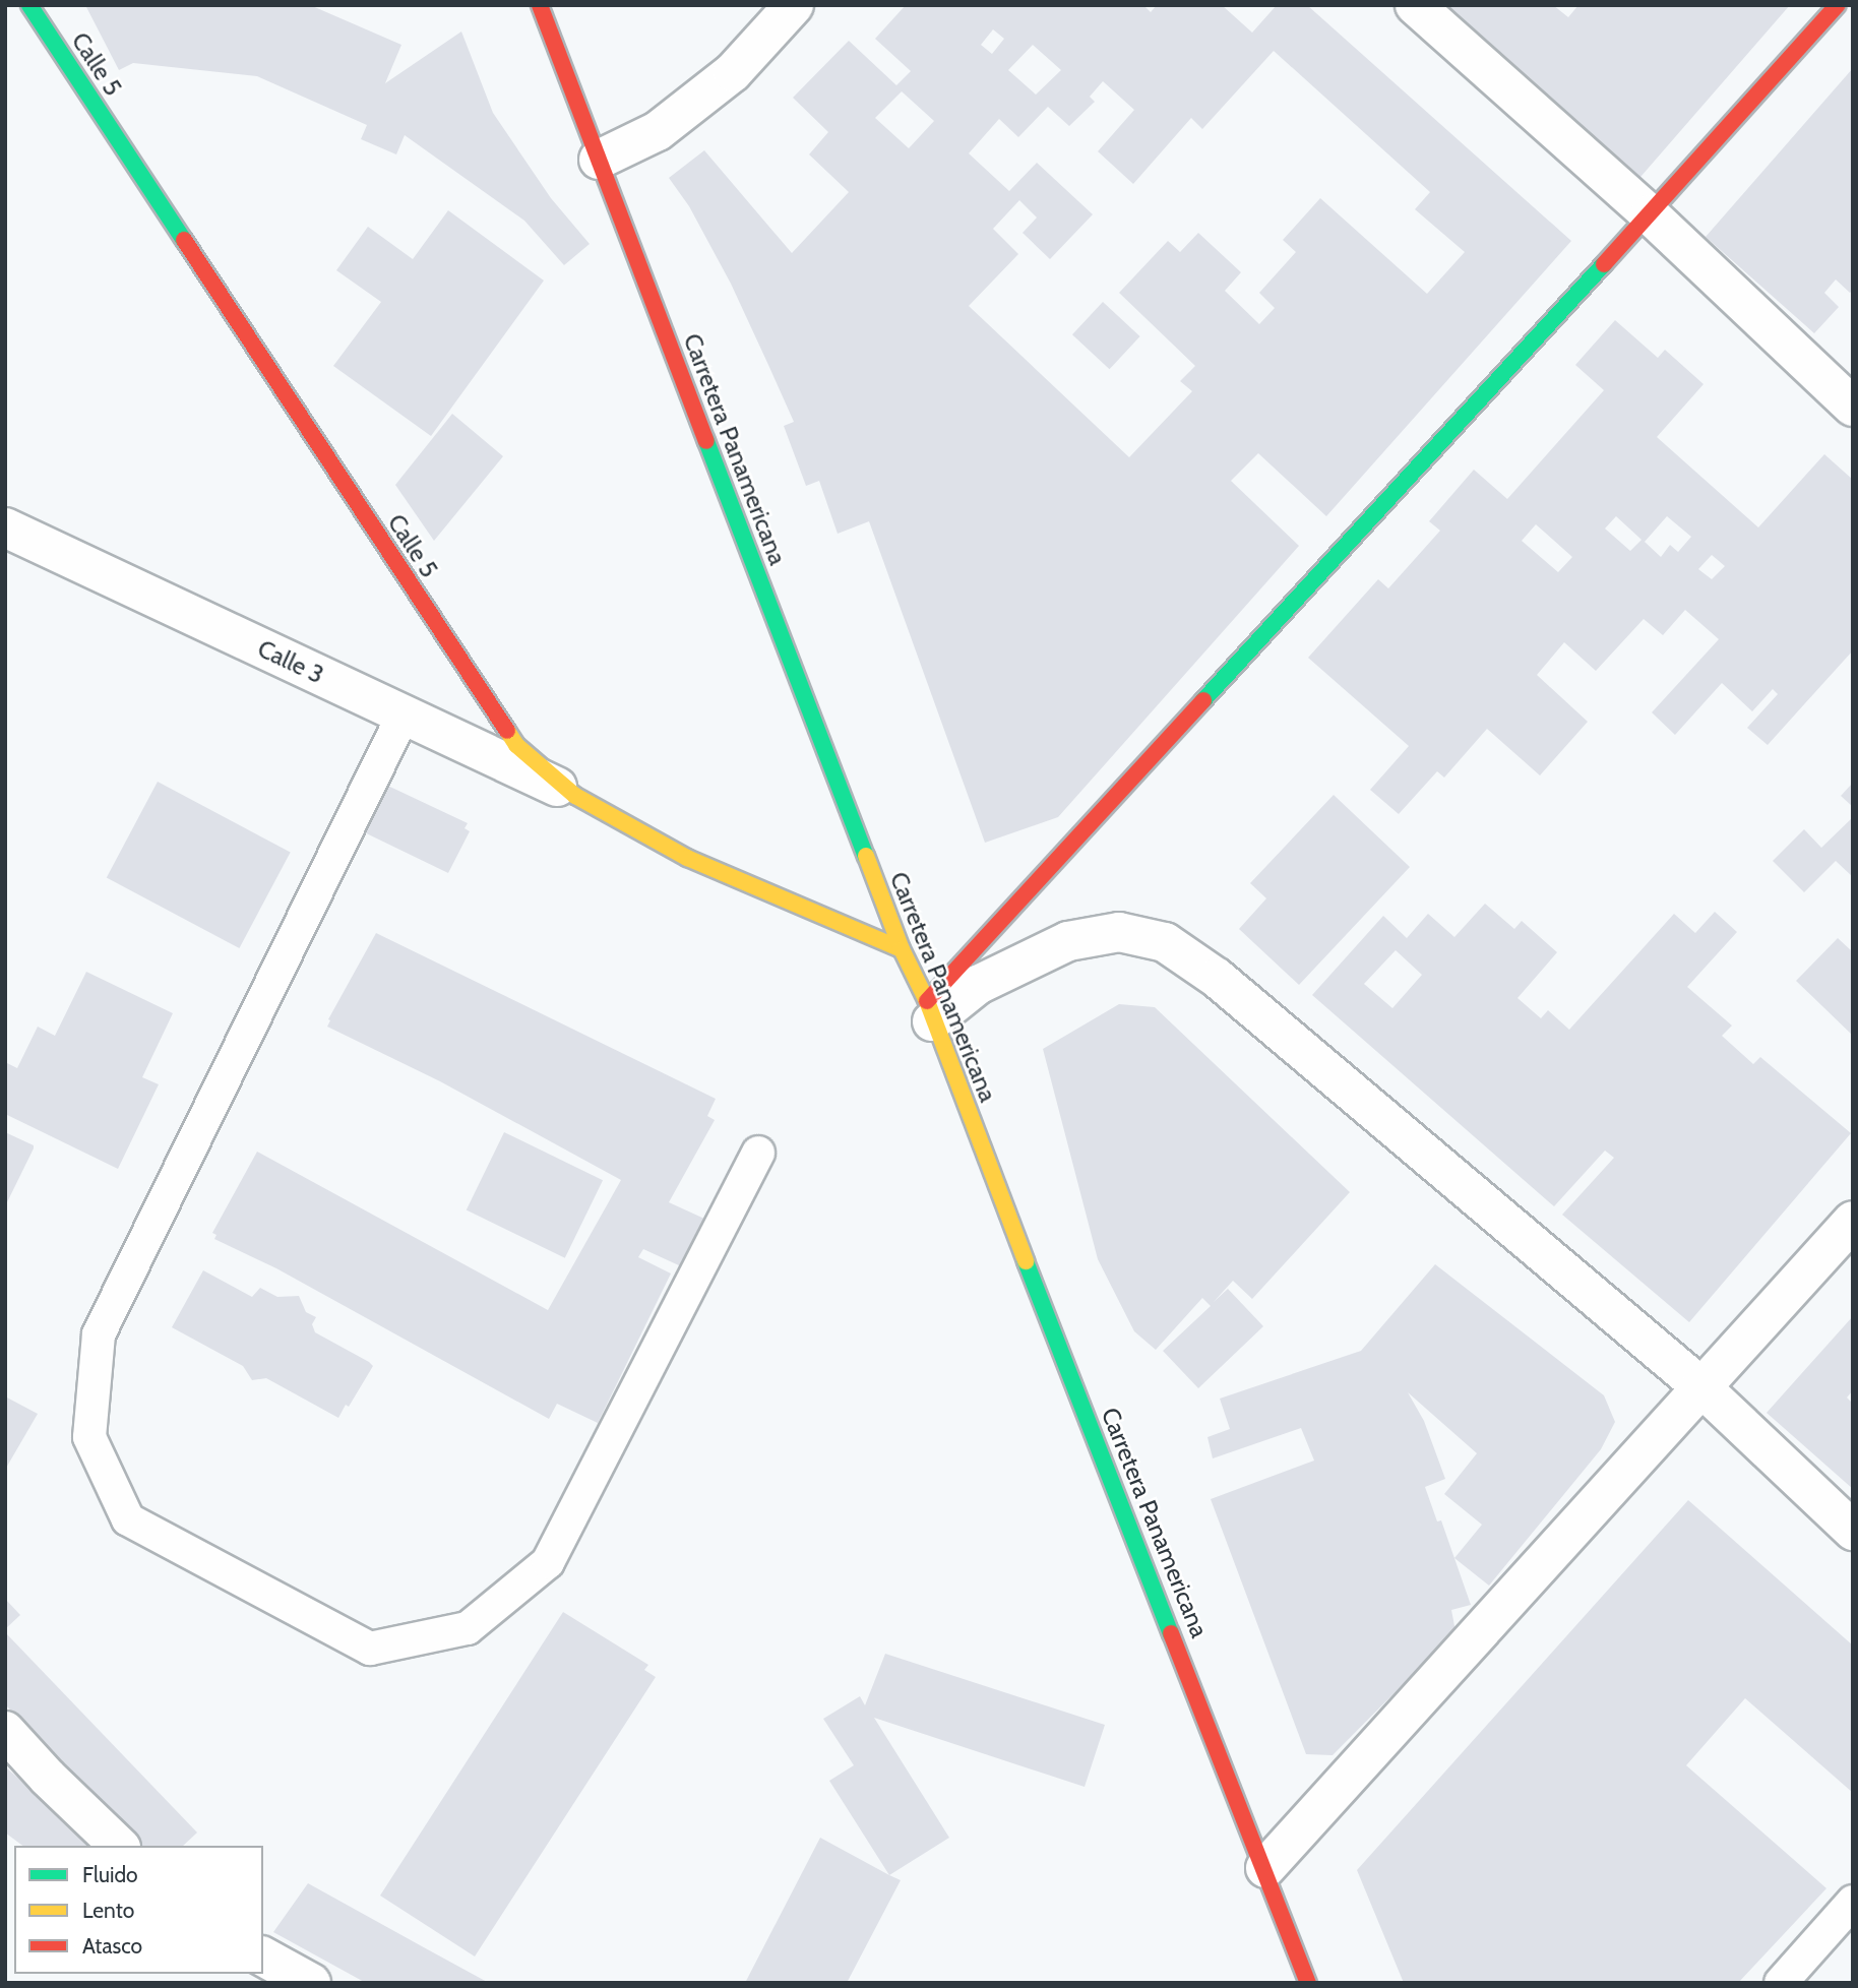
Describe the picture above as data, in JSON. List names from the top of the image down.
{
  "streets": {
    "street": ["Calle 5", "Carretera Panamericana", "Calle 3"]
  },
  "crossings": [
    ["Calle 5", "Carretera Panamericana"],
    ["Calle 5", "Calle 3"]
  ],
  "legend": ["Fluido", "Lento", "Atasco"]
}
